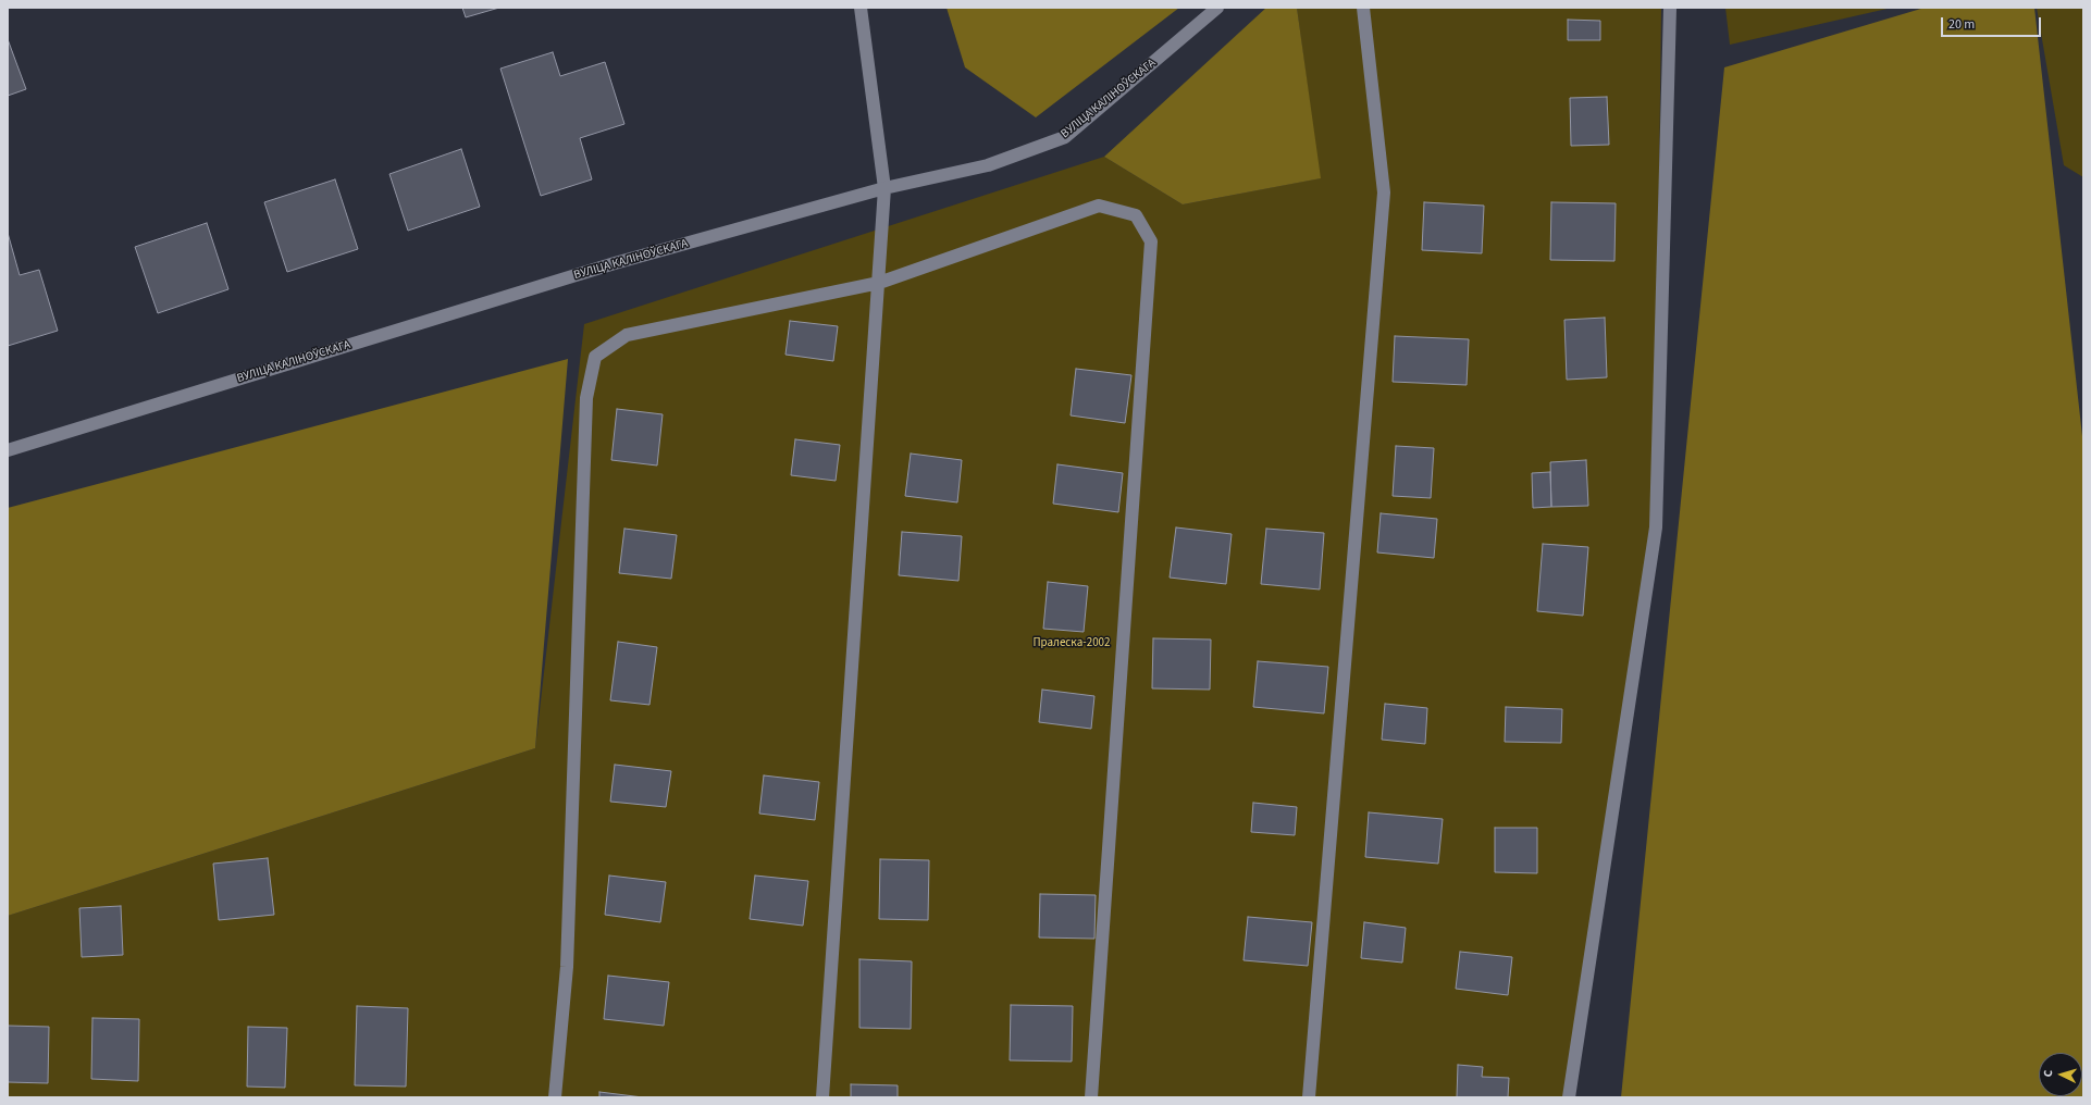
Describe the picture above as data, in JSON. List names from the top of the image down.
{
  "streets": {
    "street": ["ВУЛІЦА КАЛІНОЎСКАГА"]
  },
  "parks": ["Пралеска-2002"],
  "scale_bar": "20 m",
  "north": "left"
}
